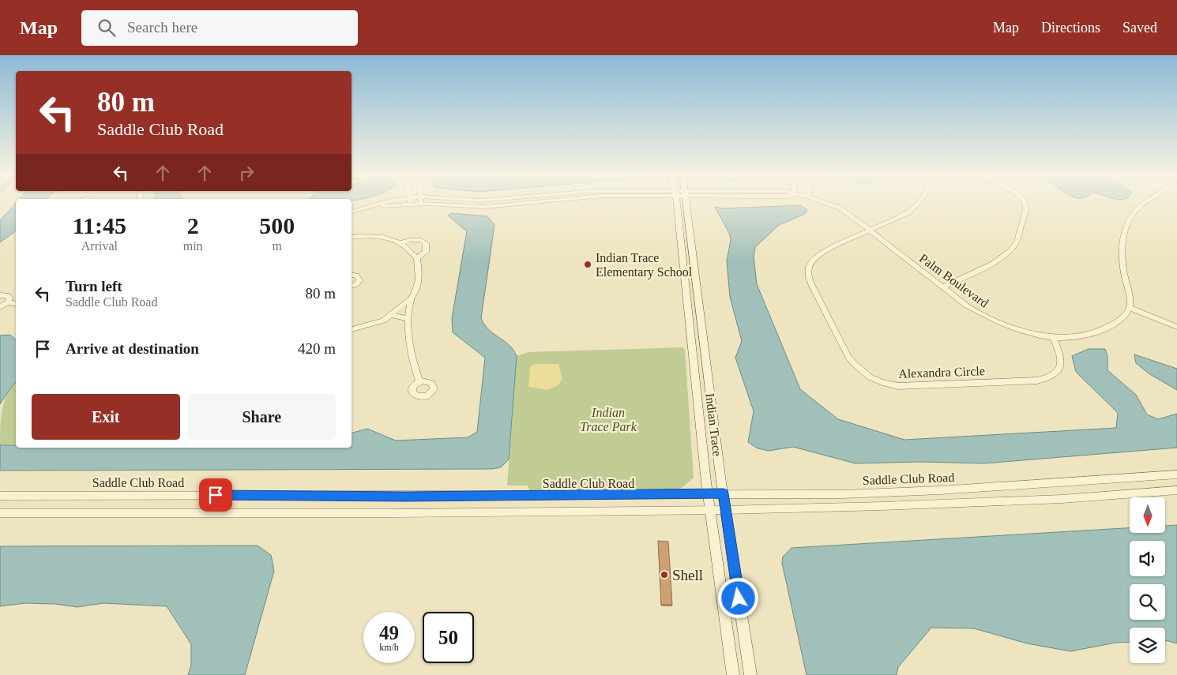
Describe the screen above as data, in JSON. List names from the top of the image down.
{
  "streets": {
    "main road": ["Indian Trace"],
    "street": ["Palm Boulevard", "Alexandra Circle", "Saddle Club Road"]
  },
  "crossings": [
    ["Palm Boulevard", "Alexandra Circle"],
    ["Indian Trace", "Saddle Club Road"]
  ],
  "parks": ["Indian Trace Park"],
  "places": ["Indian Trace Elementary School", "Shell"],
  "north": "bottom",
  "page": {
    "header": "Map",
    "search": "Search here",
    "nav": ["Map", "Directions", "Saved"],
    "turn": ["80 m", "Saddle Club Road"],
    "eta": [
      "11:45",
      "Arrival",
      "2",
      "min",
      "500",
      "m"
    ],
    "list": [
      {
        "name": "Turn left",
        "note": "Saddle Club Road",
        "value": "80 m"
      },
      {
        "name": "Arrive at destination",
        "value": "420 m"
      }
    ],
    "buttons": ["Exit", "Share"],
    "speed": "49 km/h",
    "limit": "50"
  }
}
